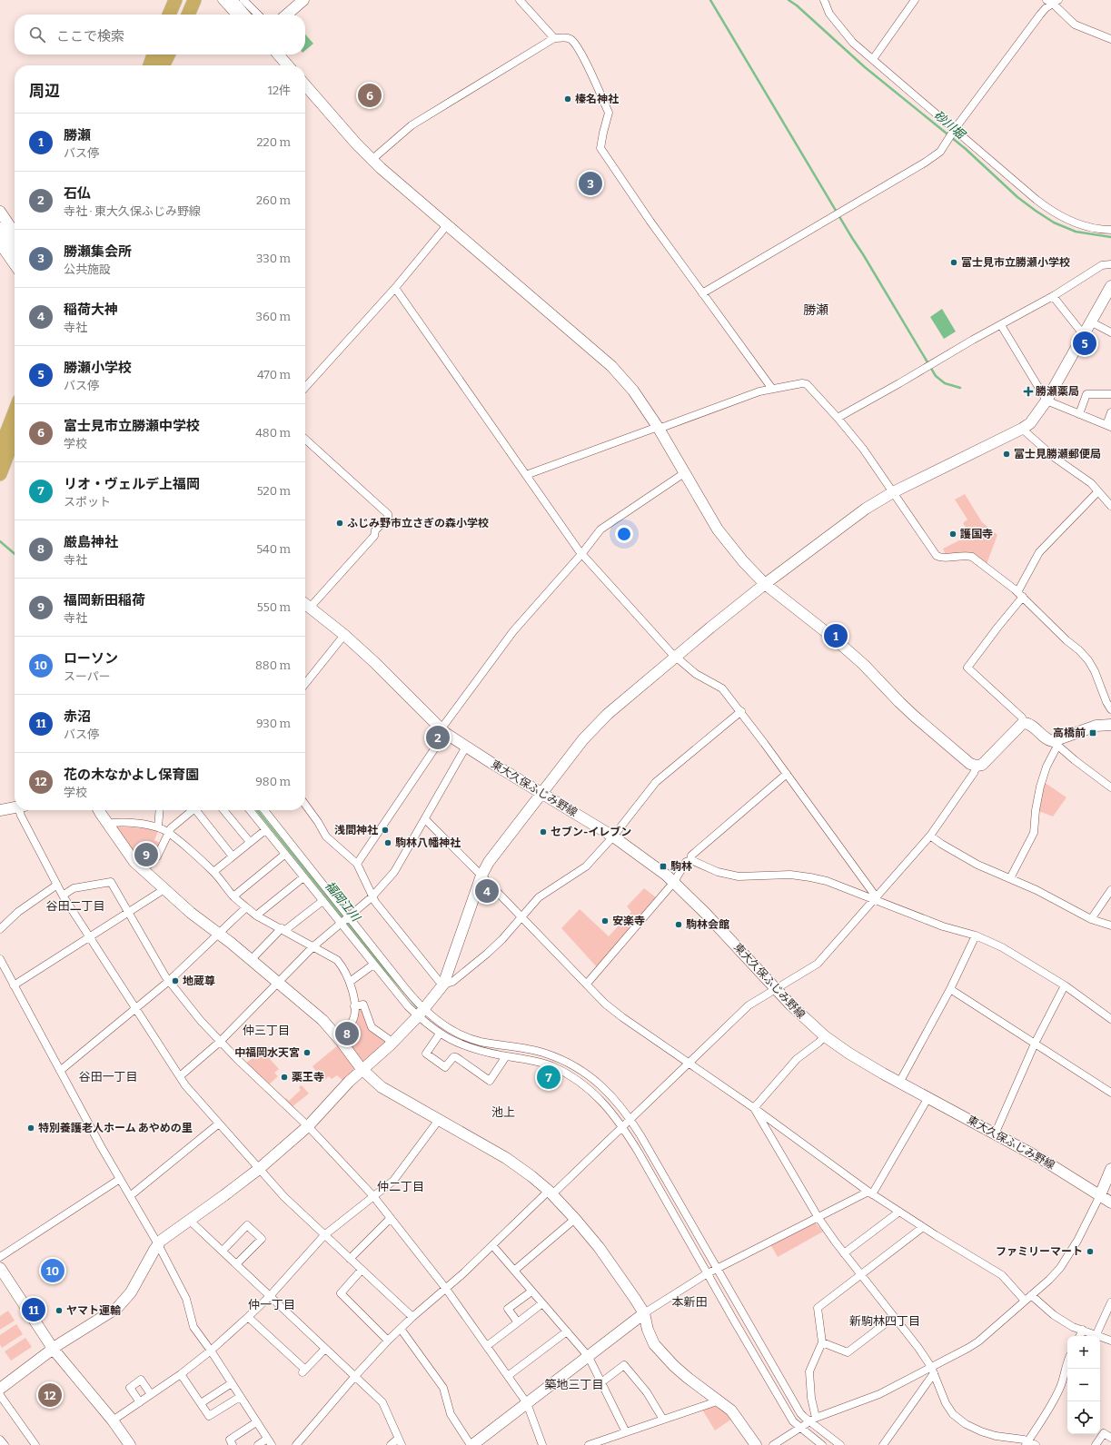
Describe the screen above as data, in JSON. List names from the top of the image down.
{
  "streets": {
    "street": ["東大久保ふじみ野線"]
  },
  "districts": [
    "勝瀬",
    "谷田二丁目",
    "仲三丁目",
    "谷田一丁目",
    "池上",
    "仲二丁目",
    "本新田",
    "仲一丁目",
    "新駒林四丁目",
    "築地三丁目"
  ],
  "water": ["砂川堀", "福岡江川"],
  "places": {
    "other": [
      "榛名神社",
      "富士見市立勝瀬小学校",
      "富士見勝瀬郵便局",
      "ふじみ野市立さぎの森小学校",
      "護国寺",
      "浅間神社",
      "セブン-イレブン",
      "駒林八幡神社",
      "安楽寺",
      "駒林会館",
      "地蔵尊",
      "中福岡水天宮",
      "薬王寺",
      "特別養護老人ホーム あやめの里",
      "ファミリーマート",
      "ヤマト運輸"
    ],
    "health": ["勝瀬薬局"],
    "transit": ["高橋前", "駒林"]
  },
  "page": {
    "search": "ここで検索",
    "heading": ["周辺", "12件"],
    "pins": [
      "6",
      "3",
      "5",
      "1",
      "2",
      "9",
      "4",
      "8",
      "7",
      "10",
      "11",
      "12"
    ],
    "list": [
      {
        "mark": "1",
        "name": "勝瀬",
        "note": "バス停",
        "value": "220 m"
      },
      {
        "mark": "2",
        "name": "石仏",
        "note": "寺社 · 東大久保ふじみ野線",
        "value": "260 m"
      },
      {
        "mark": "3",
        "name": "勝瀬集会所",
        "note": "公共施設",
        "value": "330 m"
      },
      {
        "mark": "4",
        "name": "稲荷大神",
        "note": "寺社",
        "value": "360 m"
      },
      {
        "mark": "5",
        "name": "勝瀬小学校",
        "note": "バス停",
        "value": "470 m"
      },
      {
        "mark": "6",
        "name": "富士見市立勝瀬中学校",
        "note": "学校",
        "value": "480 m"
      },
      {
        "mark": "7",
        "name": "リオ・ヴェルデ上福岡",
        "note": "スポット",
        "value": "520 m"
      },
      {
        "mark": "8",
        "name": "厳島神社",
        "note": "寺社",
        "value": "540 m"
      },
      {
        "mark": "9",
        "name": "福岡新田稲荷",
        "note": "寺社",
        "value": "550 m"
      },
      {
        "mark": "10",
        "name": "ローソン",
        "note": "スーパー",
        "value": "880 m"
      },
      {
        "mark": "11",
        "name": "赤沼",
        "note": "バス停",
        "value": "930 m"
      },
      {
        "mark": "12",
        "name": "花の木なかよし保育園",
        "note": "学校",
        "value": "980 m"
      }
    ],
    "map_buttons": ["+", "−"]
  }
}
